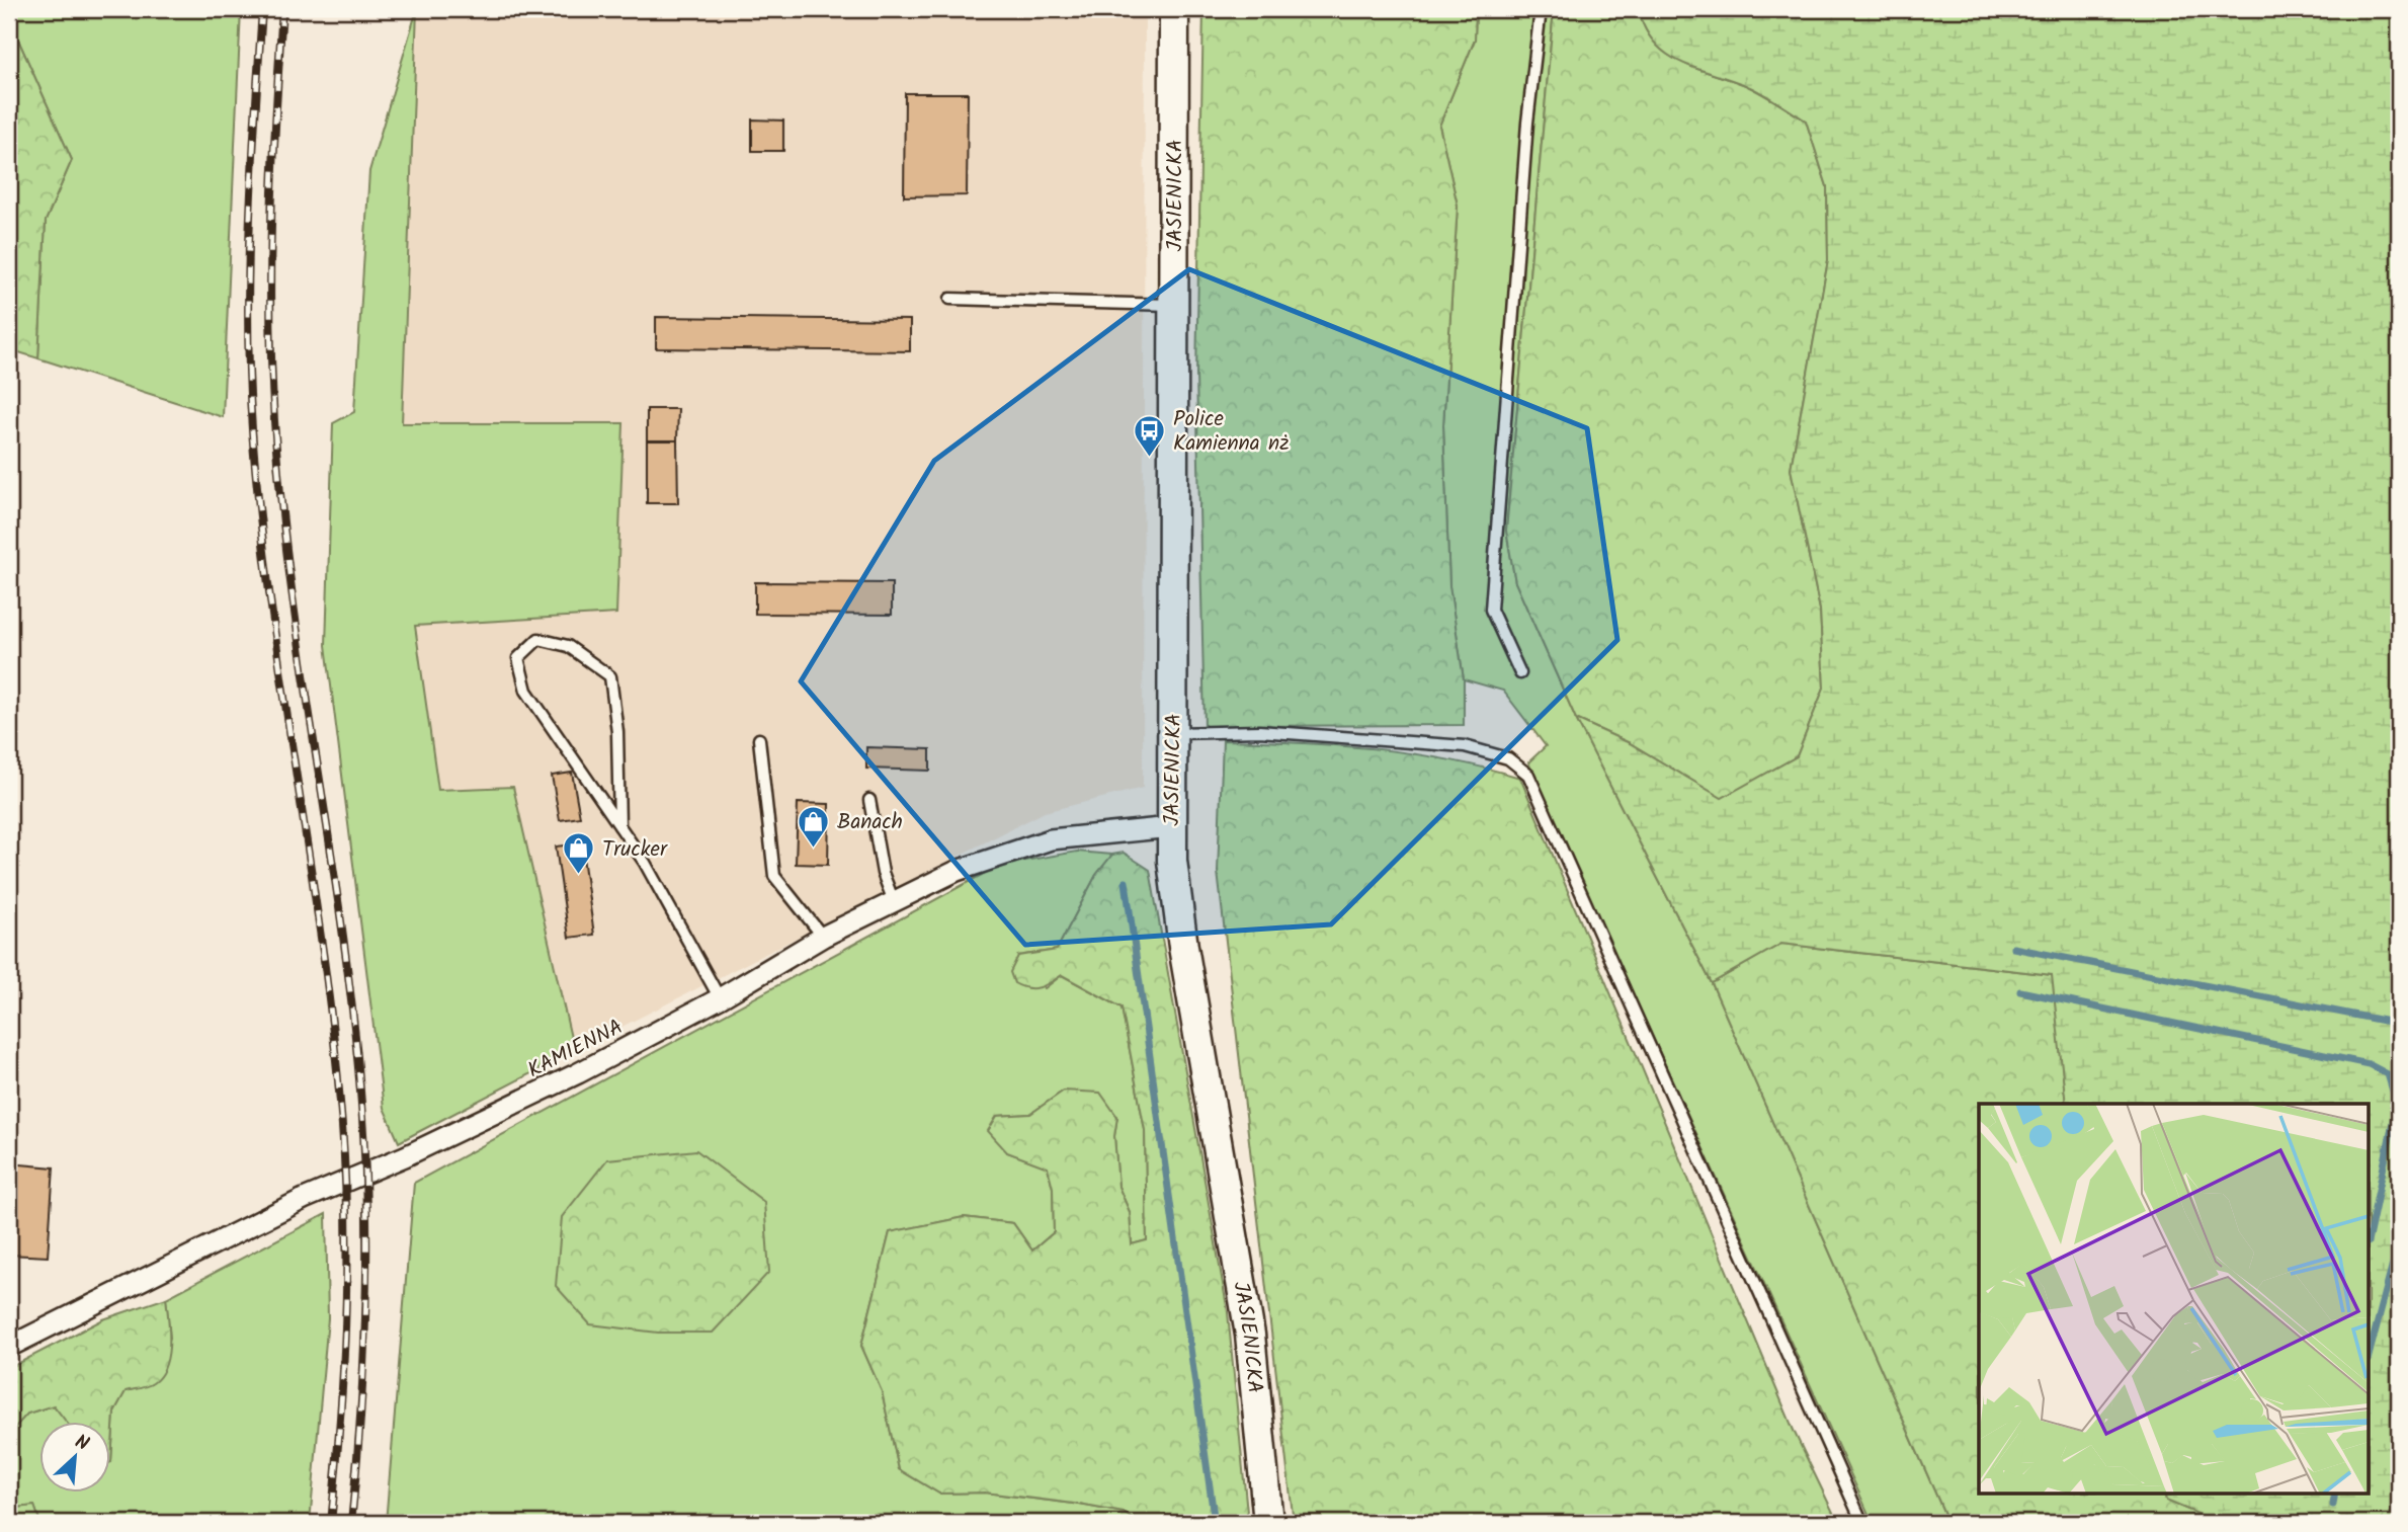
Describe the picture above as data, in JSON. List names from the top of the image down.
{
  "streets": {
    "main road": ["JASIENICKA"],
    "street": ["KAMIENNA"]
  },
  "crossings": [
    ["JASIENICKA", "KAMIENNA"]
  ],
  "places": {
    "bus stop": ["Police Kamienna nż"],
    "shop": ["Banach", "Trucker"]
  },
  "north": "top right"
}
